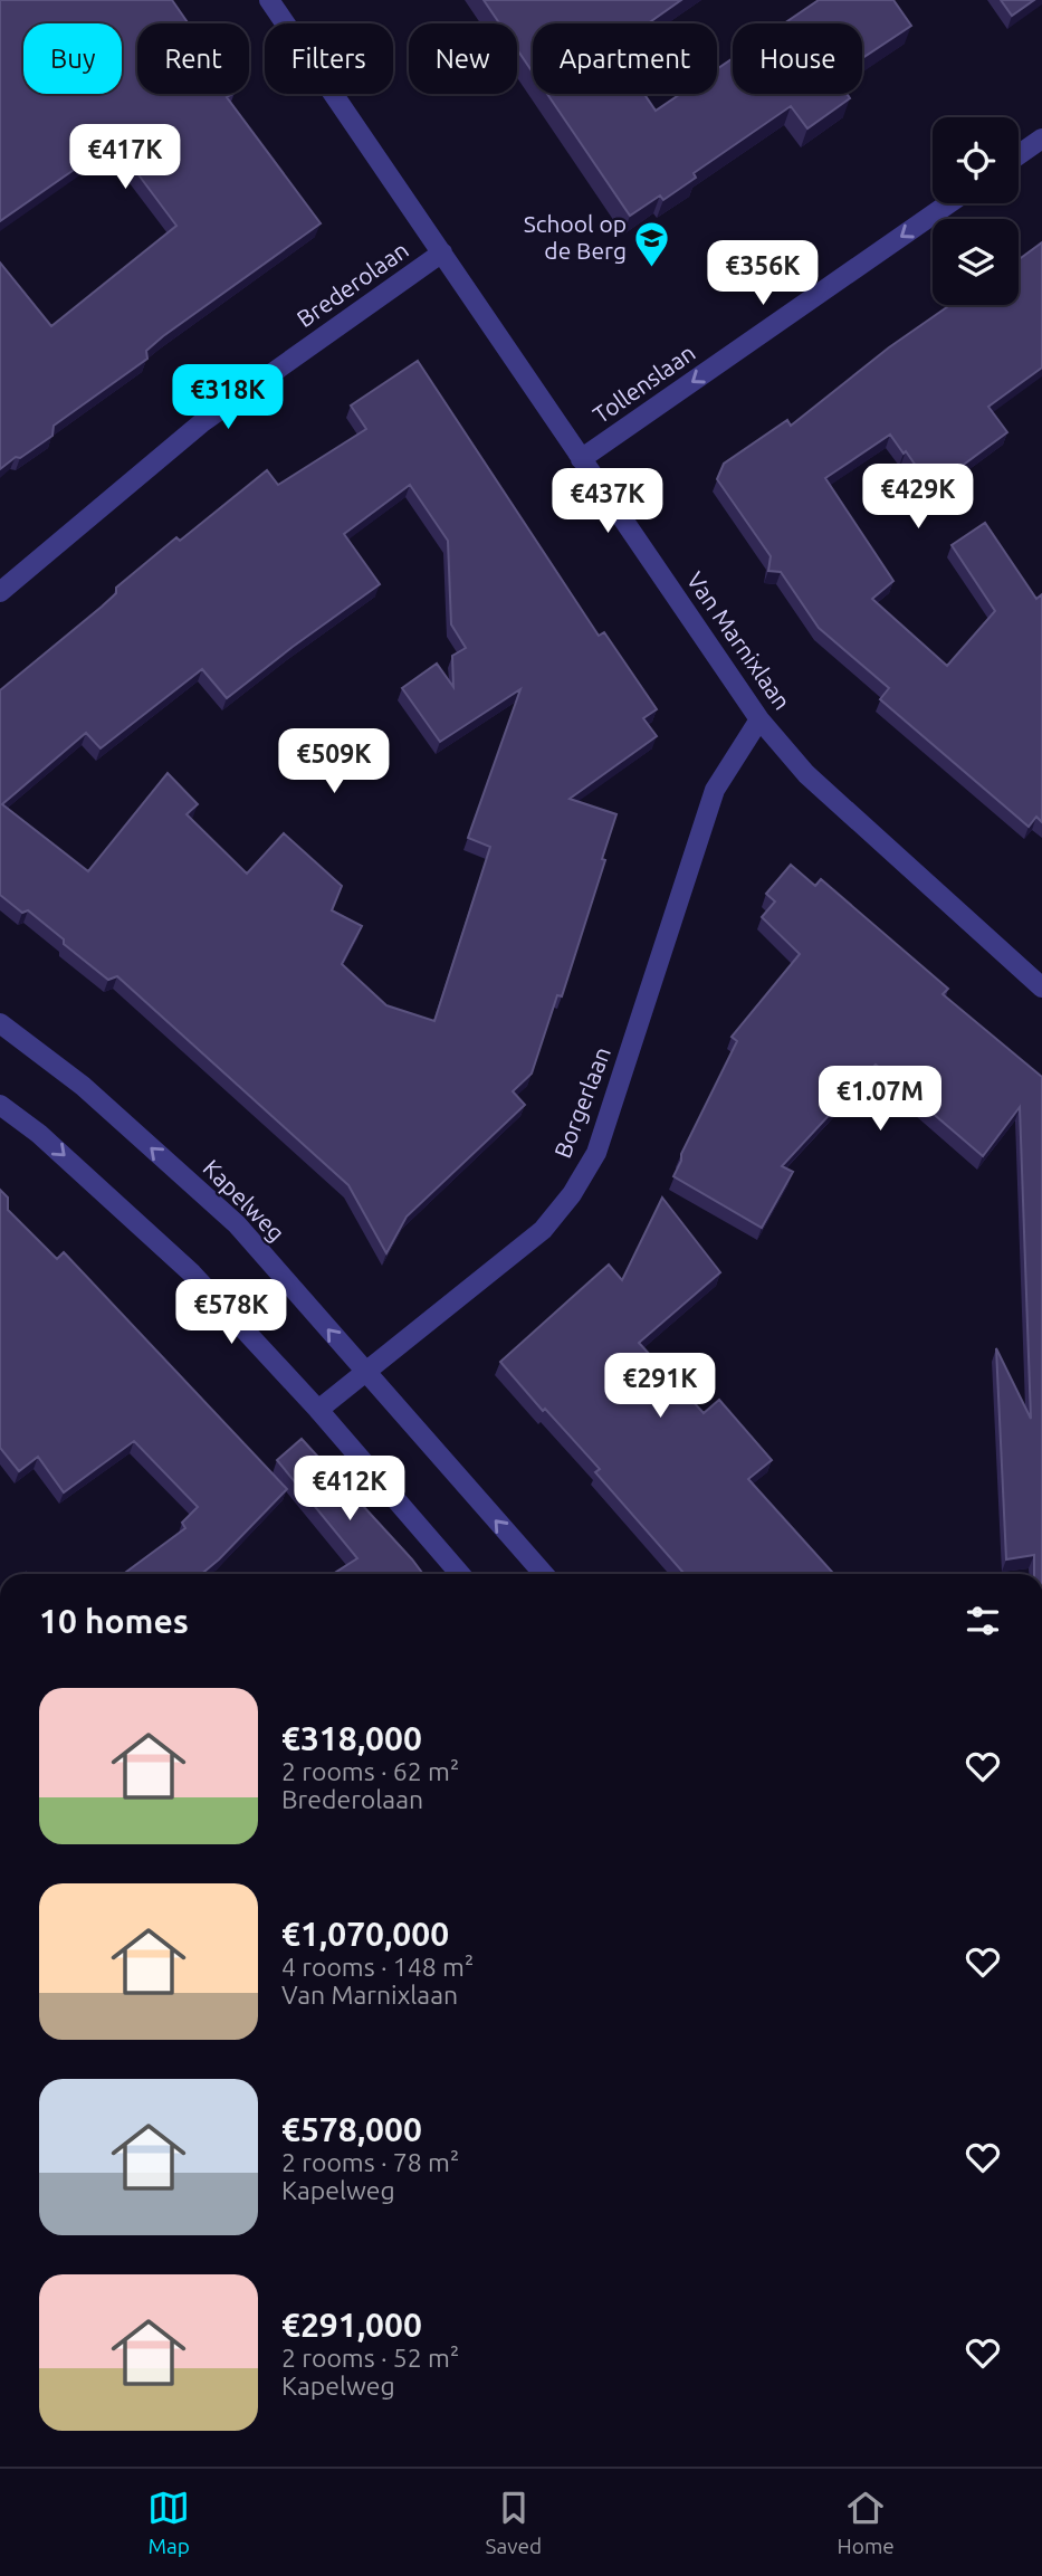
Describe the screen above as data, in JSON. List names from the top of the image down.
{
  "streets": {
    "street": [
      "Brederolaan",
      "Tollenslaan",
      "Van Marnixlaan",
      "Borgerlaan",
      "Kapelweg"
    ]
  },
  "crossings": [
    ["Brederolaan", "Van Marnixlaan"],
    ["Tollenslaan", "Van Marnixlaan"],
    ["Van Marnixlaan", "Borgerlaan"],
    ["Borgerlaan", "Kapelweg"]
  ],
  "one_way": ["Tollenslaan"],
  "places": {
    "school or university": ["School op de Berg"]
  },
  "page": {
    "chip": [
      "Buy",
      "Rent",
      "Filters",
      "New",
      "Apartment",
      "House"
    ],
    "price": [
      "€417K",
      "€356K",
      "€318K",
      "€429K",
      "€437K",
      "€509K",
      "€1.07M",
      "€578K",
      "€291K",
      "€412K"
    ],
    "heading": "10 homes",
    "list": [
      {
        "name": "€318,000",
        "note": "2 rooms · 62 m² · Brederolaan"
      },
      {
        "name": "€1,070,000",
        "note": "4 rooms · 148 m² · Van Marnixlaan"
      },
      {
        "name": "€578,000",
        "note": "2 rooms · 78 m² · Kapelweg"
      },
      {
        "name": "€291,000",
        "note": "2 rooms · 52 m² · Kapelweg"
      }
    ],
    "tabs": ["Map", "Saved", "Home"]
  }
}
